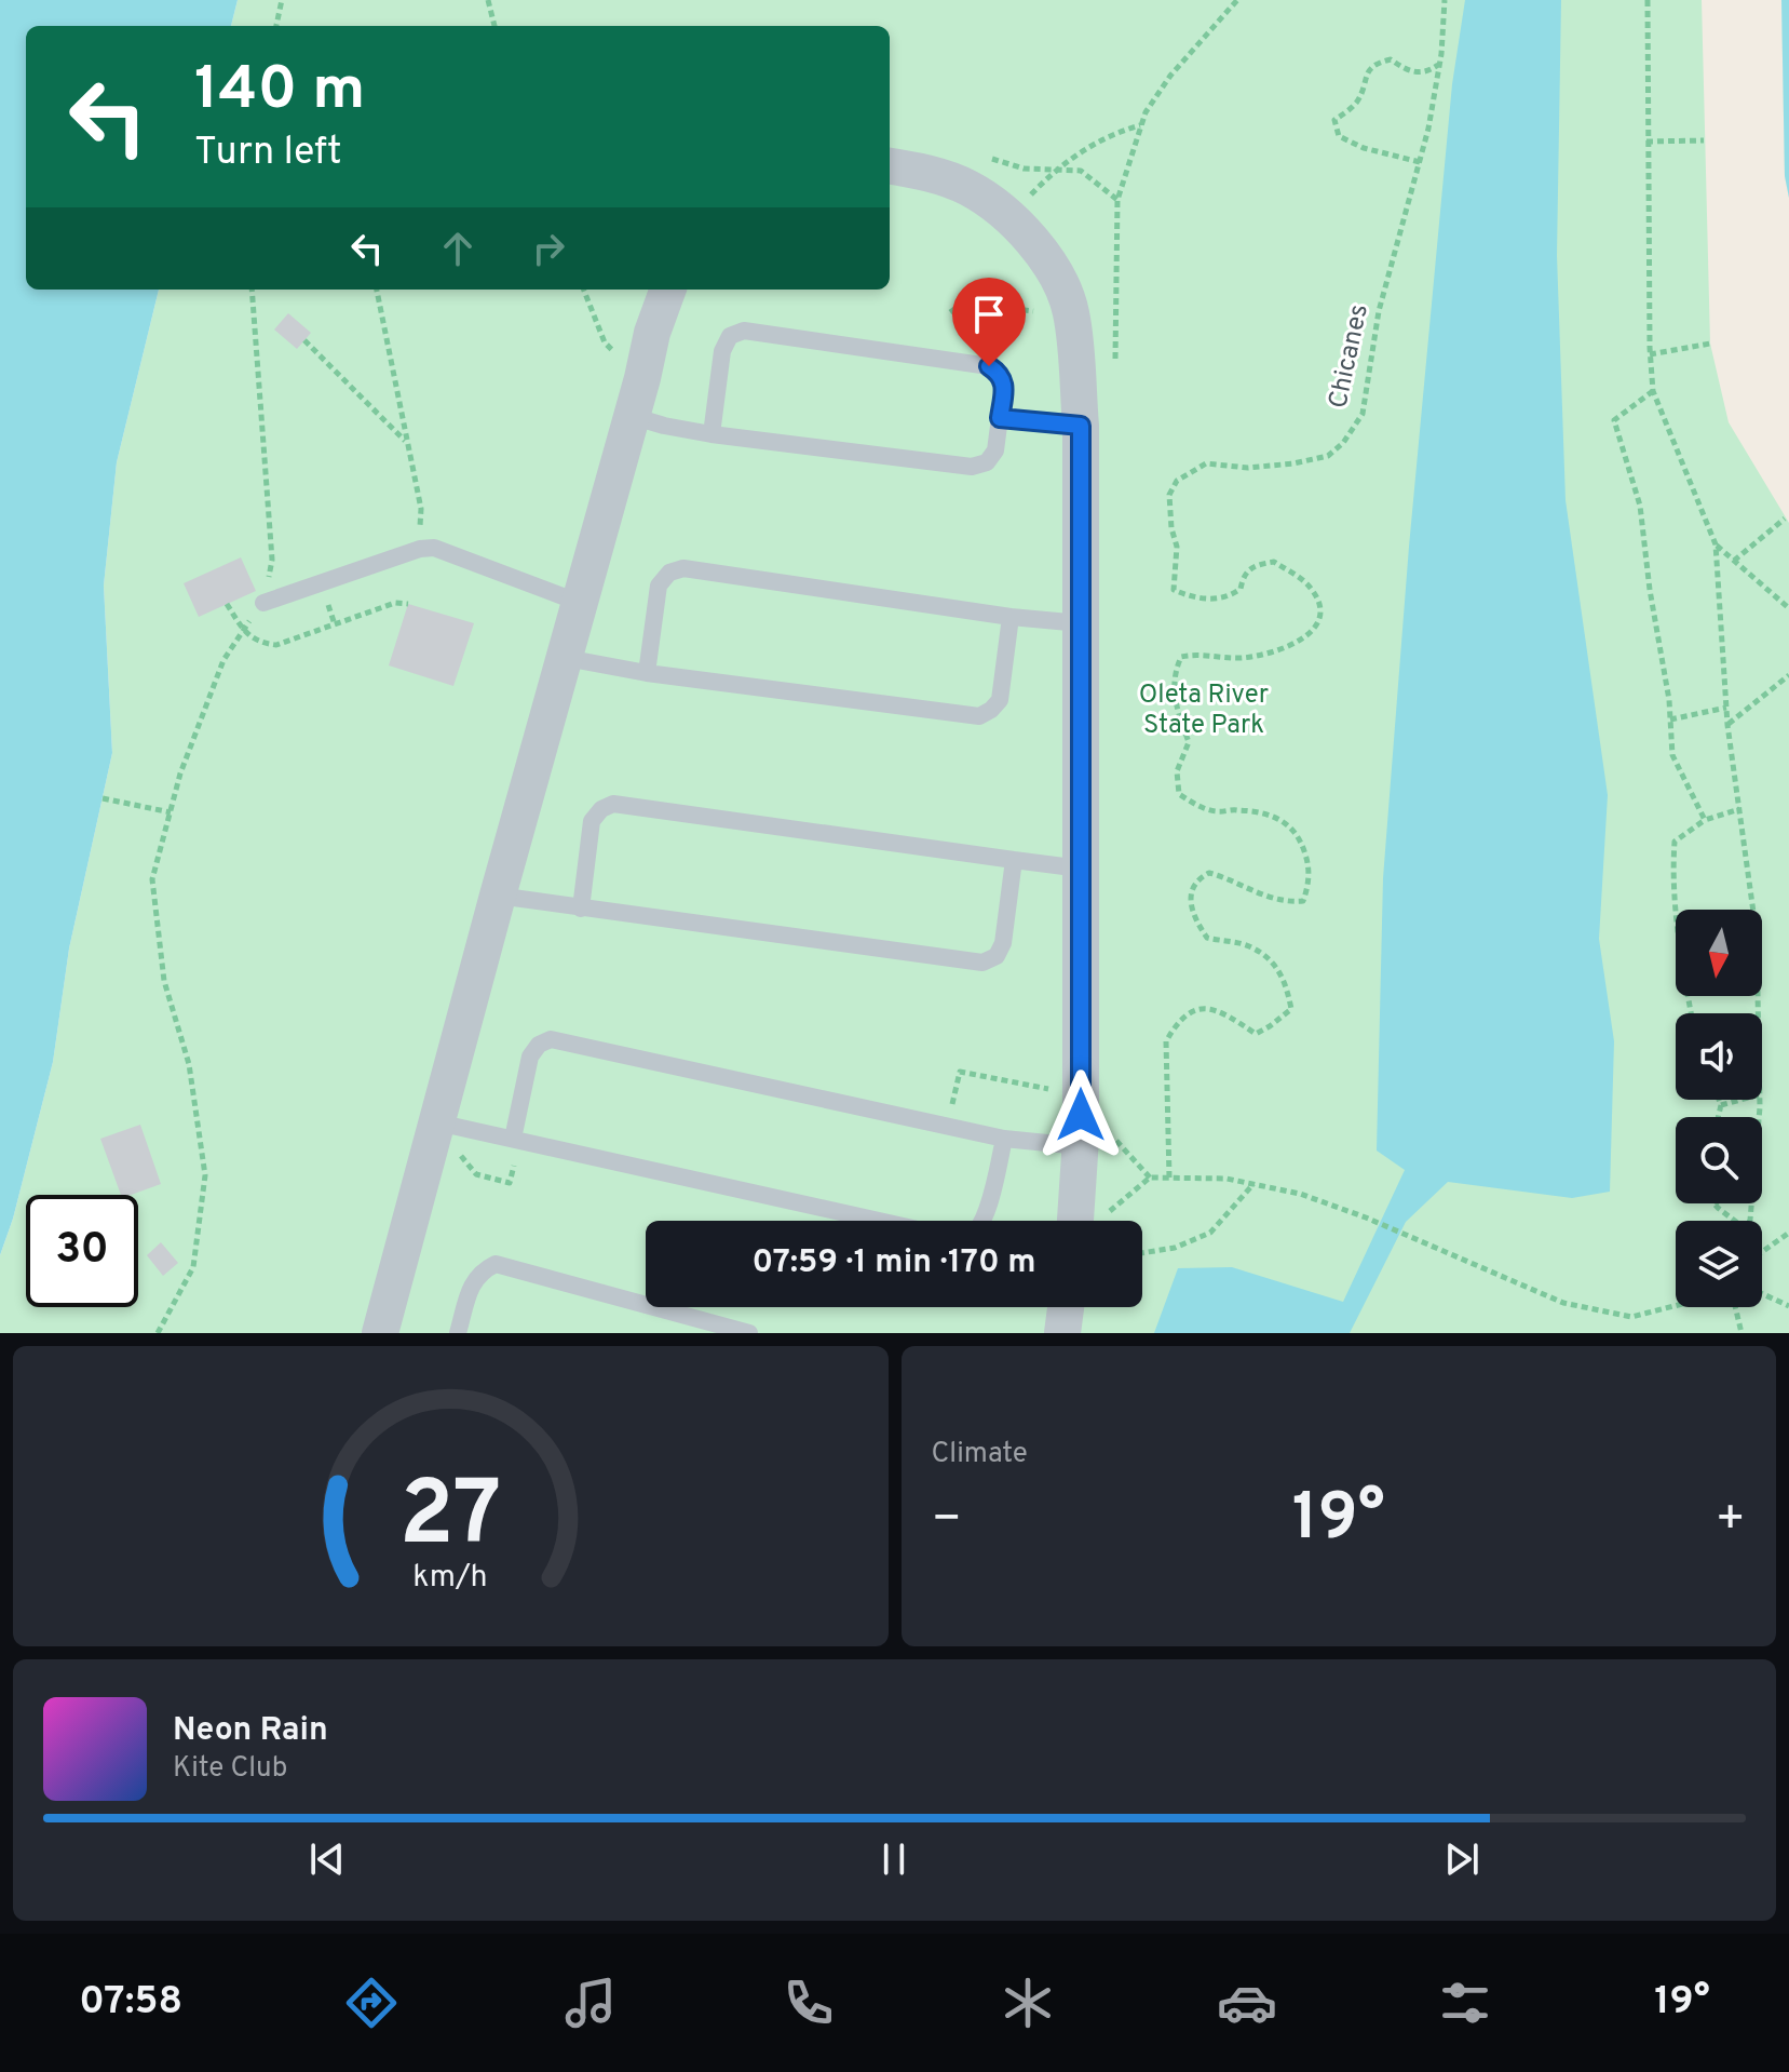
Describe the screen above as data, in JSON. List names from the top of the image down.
{
  "streets": {
    "path": ["Chicanes"]
  },
  "parks": ["Oleta River State Park"],
  "north": "bottom",
  "page": {
    "turn": ["140 m", "Turn left"],
    "limit": "30",
    "trip": "07:59 · 1 min · 170 m",
    "tile": "Climate",
    "heat": ["−", "19°", "+"],
    "song": ["Neon Rain", "Kite Club"],
    "tabs": ["07:58", "19°"],
    "gauge": ["27", "km/h"]
  }
}
